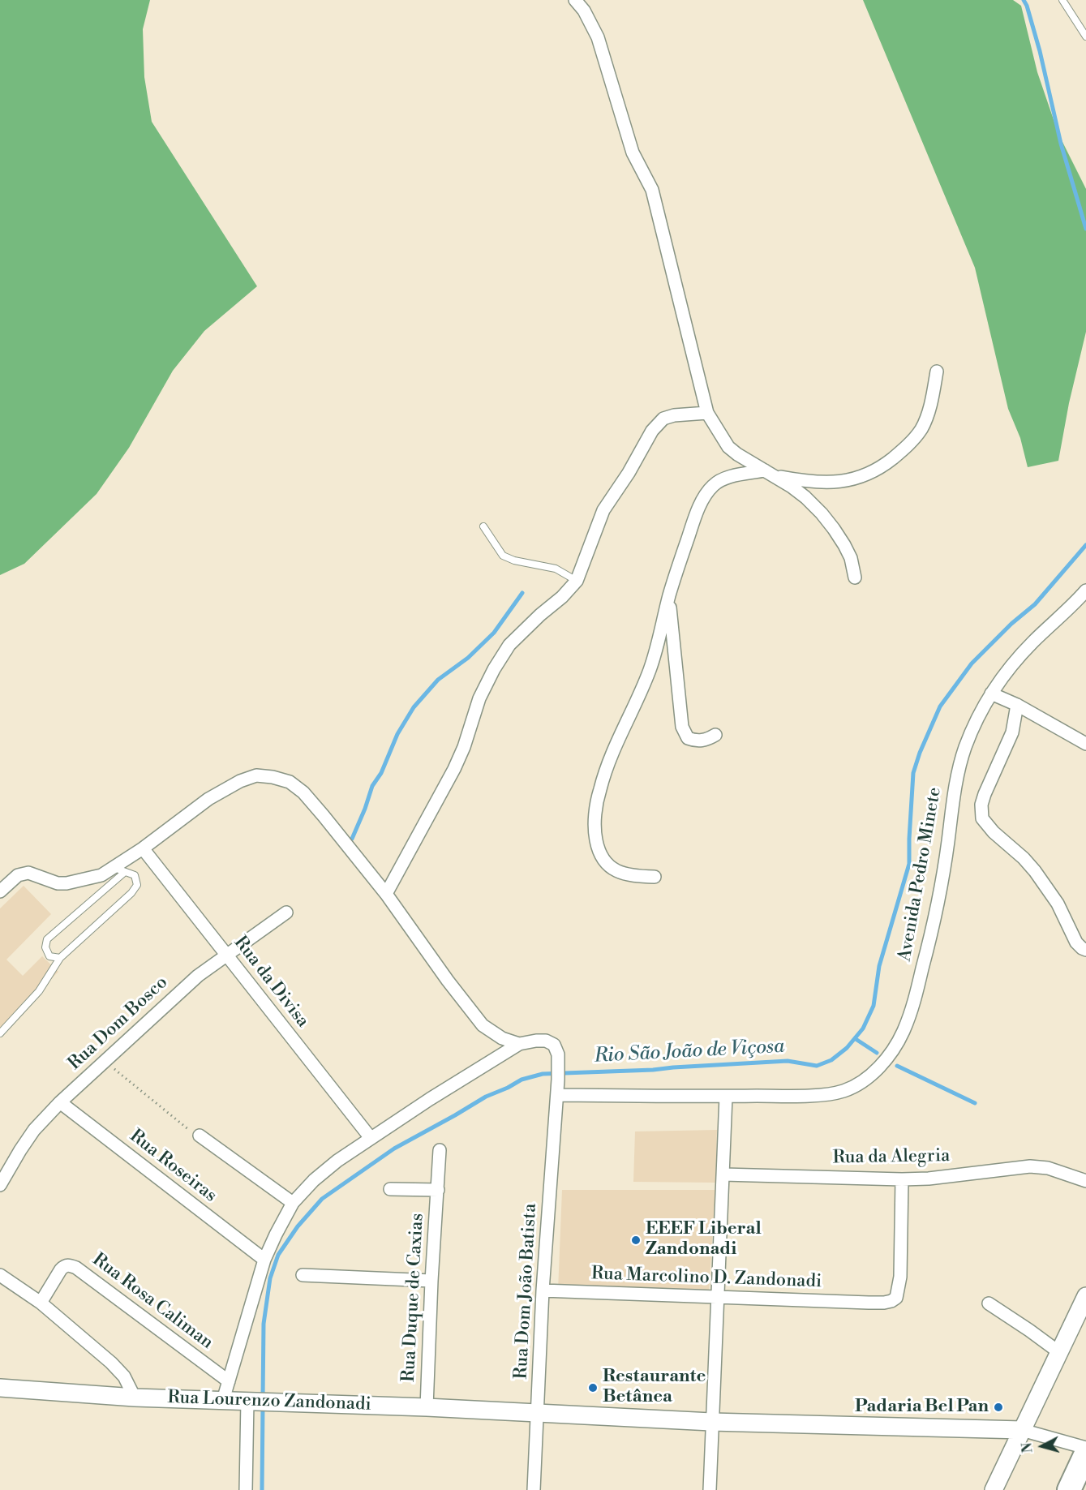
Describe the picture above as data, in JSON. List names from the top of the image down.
{
  "streets": {
    "street": [
      "Avenida Pedro Minete",
      "Rua da Divisa",
      "Rua Dom Bosco",
      "Rua da Alegria",
      "Rua Roseiras",
      "Rua Marcolino D. Zandonadi",
      "Rua Dom João Batista",
      "Rua Duque de Caxias",
      "Rua Rosa Caliman",
      "Rua Lourenzo Zandonadi"
    ]
  },
  "crossings": [
    ["Avenida Pedro Minete", "Rua Dom João Batista"],
    ["Rua da Divisa", "Rua Dom Bosco"],
    ["Rua Dom Bosco", "Rua Roseiras"],
    ["Rua da Alegria", "Rua Marcolino D. Zandonadi"],
    ["Rua Marcolino D. Zandonadi", "Rua Dom João Batista"],
    ["Rua Dom João Batista", "Rua Lourenzo Zandonadi"],
    ["Rua Duque de Caxias", "Rua Lourenzo Zandonadi"]
  ],
  "water": ["Rio São João de Viçosa"],
  "places": ["EEEF Liberal Zandonadi", "Restaurante Betânea", "Padaria Bel Pan"],
  "north": "left"
}
